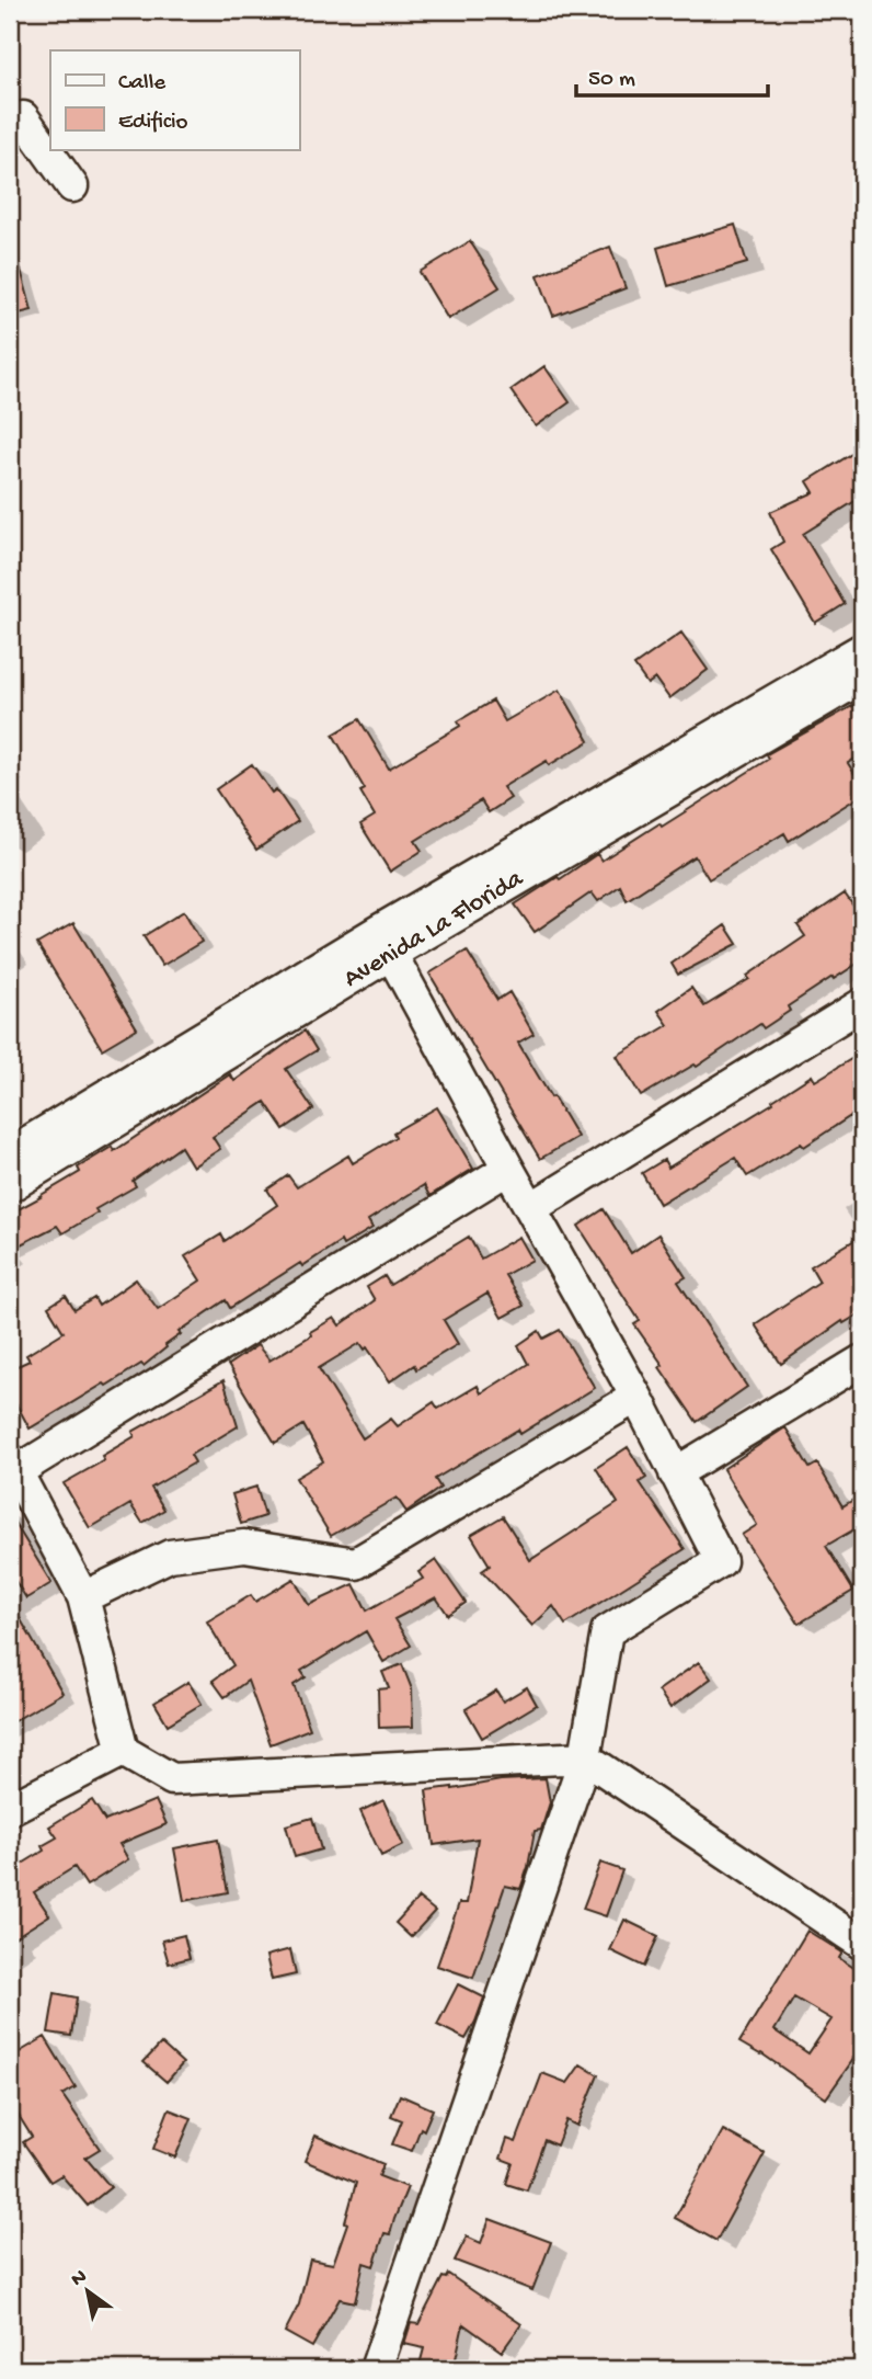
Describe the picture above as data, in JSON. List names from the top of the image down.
{
  "streets": {
    "street": ["Avenida La Florida"]
  },
  "legend": ["Calle", "Edificio"],
  "scale_bar": "50 m",
  "north": "top left"
}
